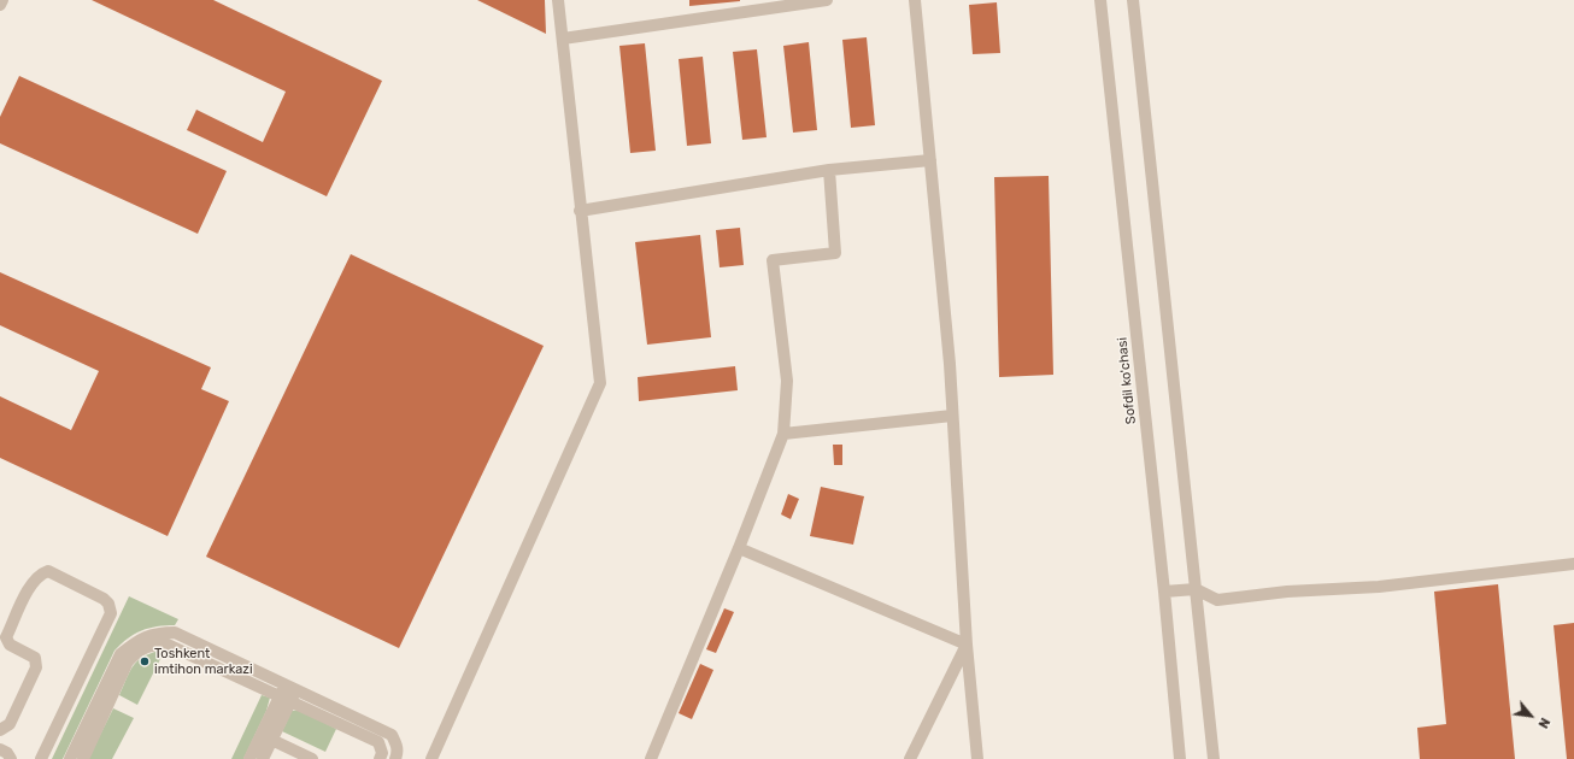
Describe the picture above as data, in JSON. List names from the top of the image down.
{
  "streets": {
    "street": ["Sofdil ko'chasi"]
  },
  "places": ["Toshkent imtihon markazi"],
  "north": "bottom right"
}
